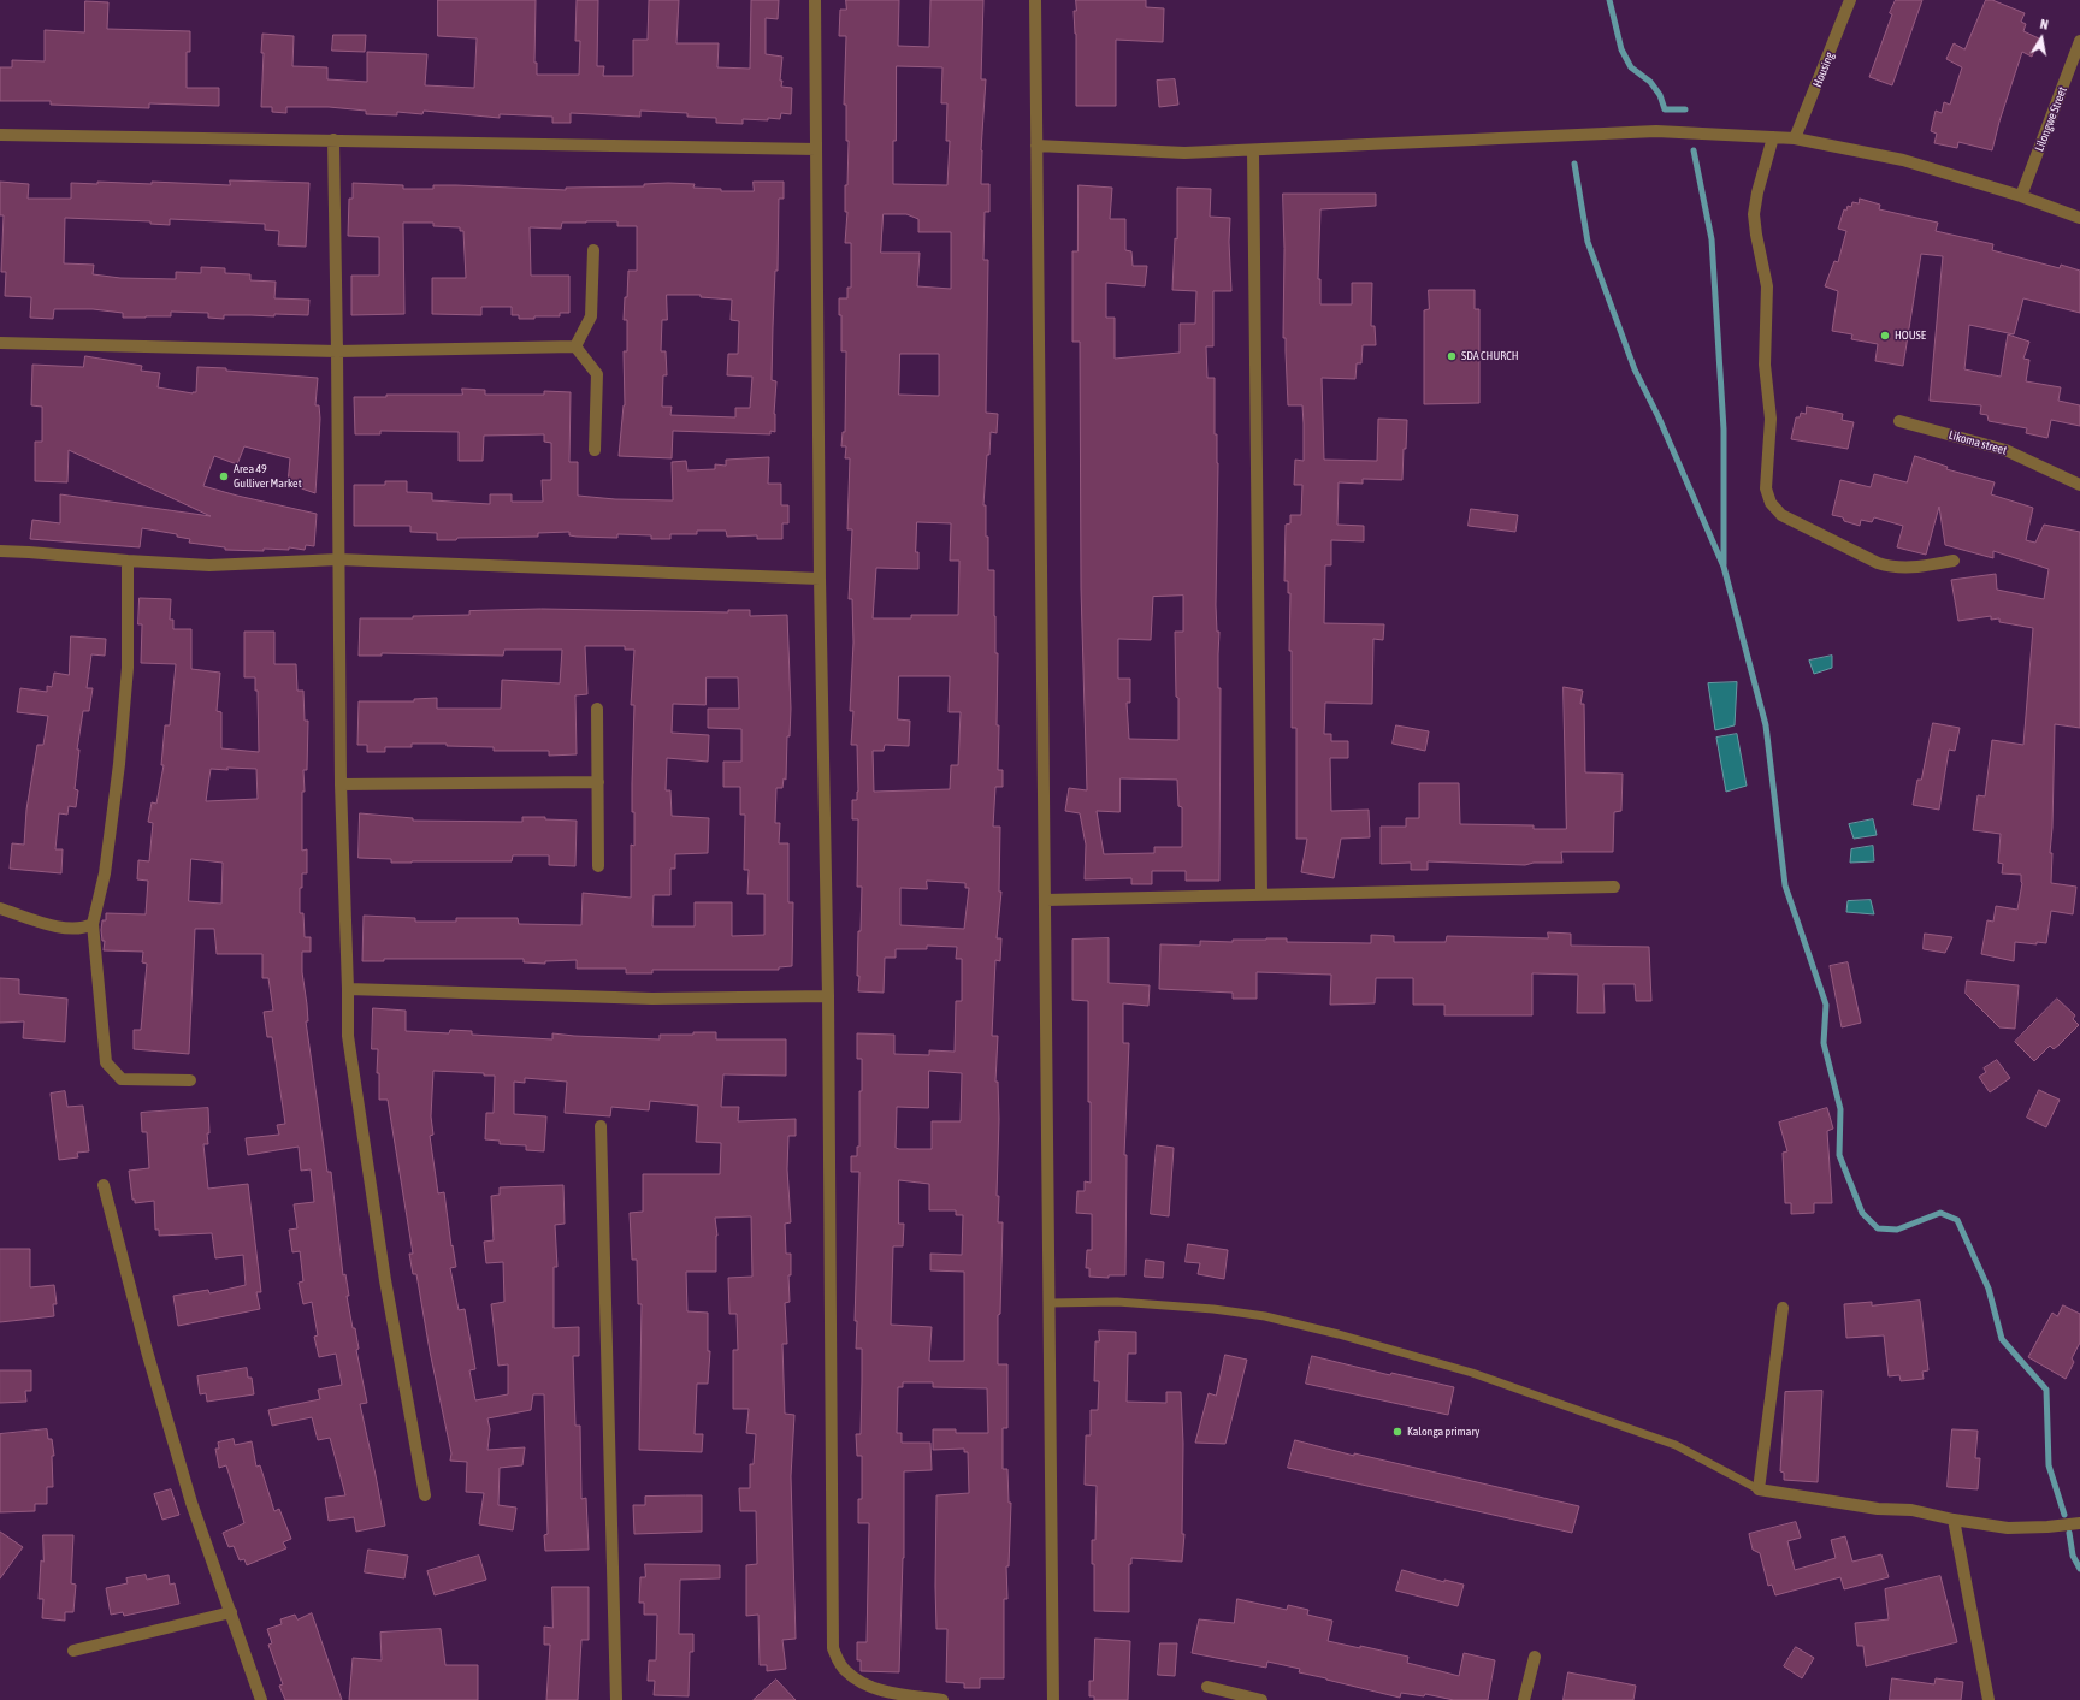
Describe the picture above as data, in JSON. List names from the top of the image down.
{
  "streets": {
    "street": ["Housing", "Lilongwe Street", "Likoma street"]
  },
  "places": [
    "HOUSE",
    "SDA CHURCH",
    "Area 49 Gulliver Market",
    "Kalonga primary"
  ],
  "north": "top"
}
